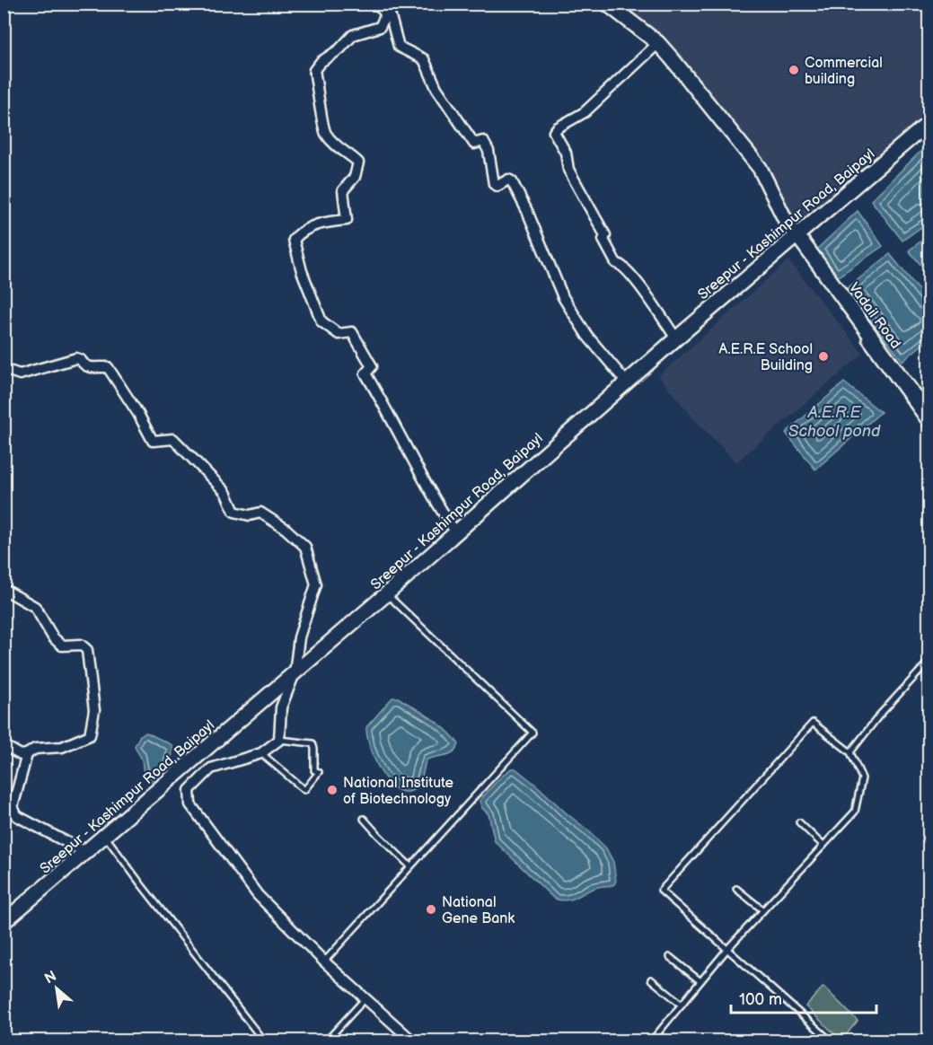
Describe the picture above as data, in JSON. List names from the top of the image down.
{
  "streets": {
    "street": ["Sreepur - Kashimpur Road, Baipayl", "Vadail Road"]
  },
  "crossings": [
    ["Sreepur - Kashimpur Road, Baipayl", "Vadail Road"]
  ],
  "water": ["A.E.R.E School pond"],
  "places": [
    "Commercial building",
    "A.E.R.E School Building",
    "National Institute of Biotechnology",
    "National Gene Bank"
  ],
  "scale_bar": "100 m",
  "north": "top left"
}
